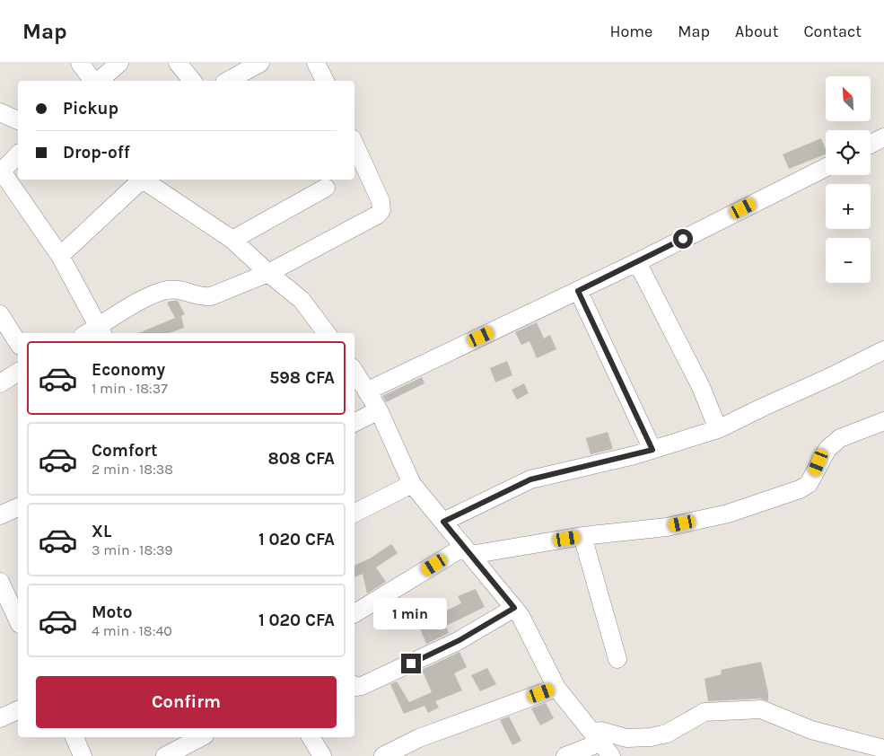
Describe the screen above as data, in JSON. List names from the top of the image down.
{
  "north": "top left",
  "page": {
    "header": "Map",
    "nav": [
      "Home",
      "Map",
      "About",
      "Contact"
    ],
    "map_buttons": ["+", "−"],
    "banner": ["Pickup", "Drop-off"],
    "list": [
      {
        "name": "Economy",
        "note": "1 min · 18:37",
        "value": "598 CFA"
      },
      {
        "name": "Comfort",
        "note": "2 min · 18:38",
        "value": "808 CFA"
      },
      {
        "name": "XL",
        "note": "3 min · 18:39",
        "value": "1 020 CFA"
      },
      {
        "name": "Moto",
        "note": "4 min · 18:40",
        "value": "1 020 CFA"
      }
    ],
    "bubble": "1 min",
    "buttons": "Confirm"
  }
}
